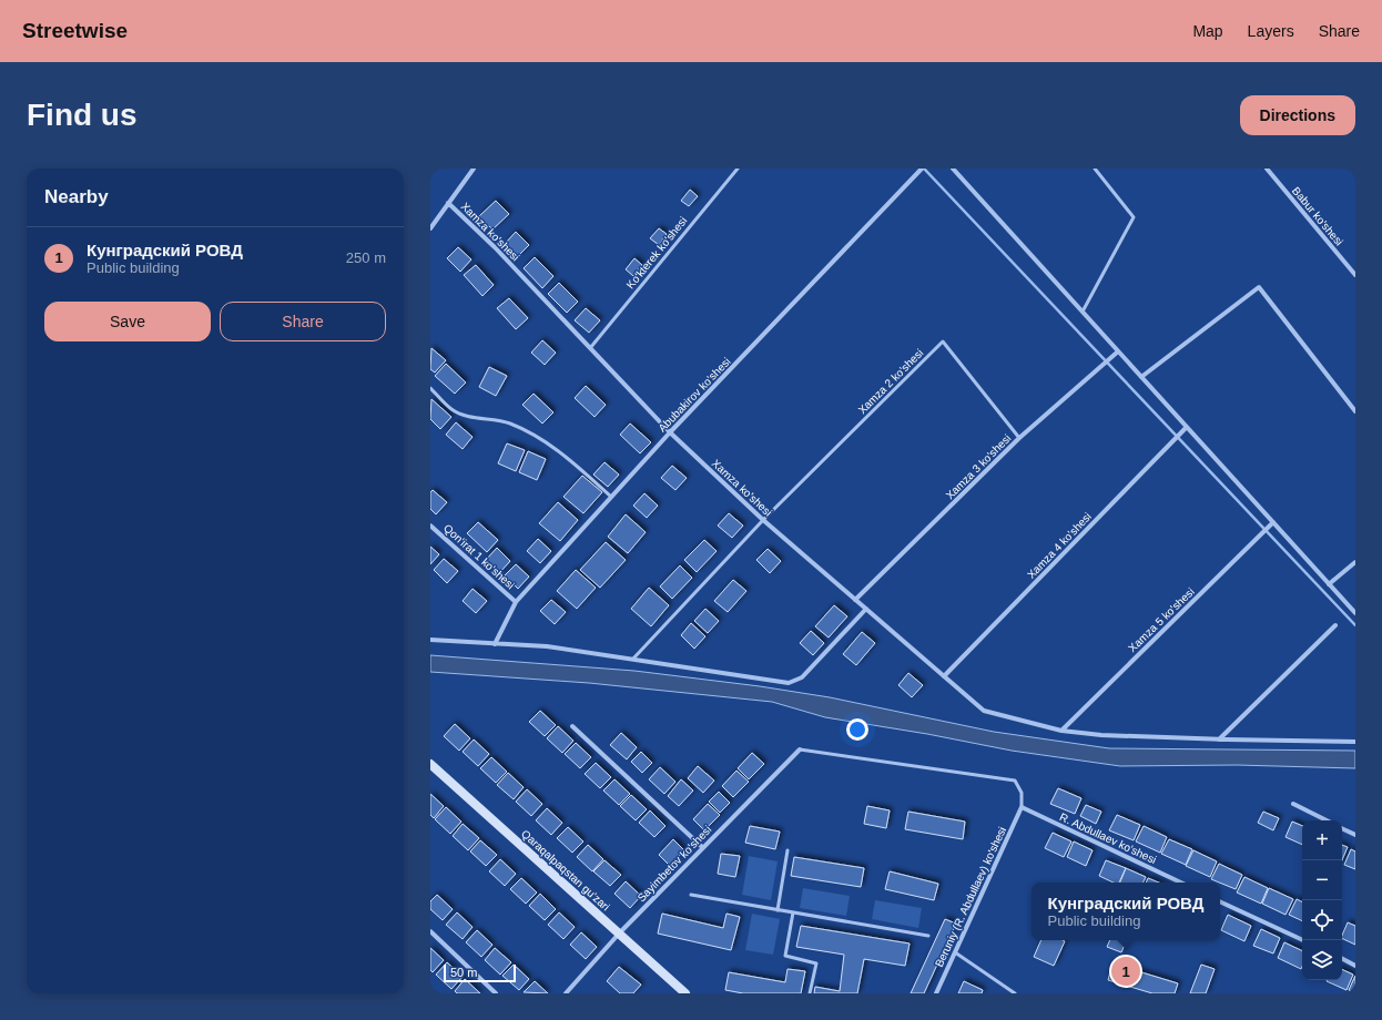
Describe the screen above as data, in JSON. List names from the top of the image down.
{
  "streets": {
    "street": [
      "Babur ko'shesi",
      "Xamza ko'shesi",
      "Abubakirov ko'shesi",
      "Xamza 3 ko'shesi",
      "Xamza 4 ko'shesi",
      "Qon'irat 1 ko'shesi",
      "Xamza 5 ko'shesi",
      "R. Abdullaev ko'shesi",
      "Sayimbetov ko'shesi",
      "Qaraqalpaqstan gu'zari",
      "Beruniy (R. Abdullaev) ko'shesi"
    ],
    "lane": ["Ko'kterek ko'shesi", "Xamza 2 ko'shesi"]
  },
  "crossings": [
    ["Xamza ko'shesi", "Ko'kterek ko'shesi"],
    ["Xamza ko'shesi", "Xamza 2 ko'shesi"],
    ["Xamza ko'shesi", "Abubakirov ko'shesi"],
    ["Xamza ko'shesi", "Xamza 3 ko'shesi"],
    ["Xamza ko'shesi", "Xamza 4 ko'shesi"],
    ["Xamza ko'shesi", "Xamza 5 ko'shesi"],
    ["Xamza 2 ko'shesi", "Xamza 3 ko'shesi"],
    ["Abubakirov ko'shesi", "Qon'irat 1 ko'shesi"],
    ["R. Abdullaev ko'shesi", "Beruniy (R. Abdullaev) ko'shesi"],
    ["Sayimbetov ko'shesi", "Qaraqalpaqstan gu'zari"]
  ],
  "scale_bar": "50 m",
  "page": {
    "header": "Streetwise",
    "nav": ["Map", "Layers", "Share"],
    "buttons": [
      "Directions",
      ["Save", "Share"]
    ],
    "title": "Find us",
    "heading": "Nearby",
    "list": [
      {
        "mark": "1",
        "name": "Кунградский РОВД",
        "note": "Public building",
        "value": "250 m"
      }
    ],
    "map_buttons": ["+", "−"],
    "popup": ["Кунградский РОВД", "Public building"],
    "pins": "1",
    "scale": "50 m"
  }
}
